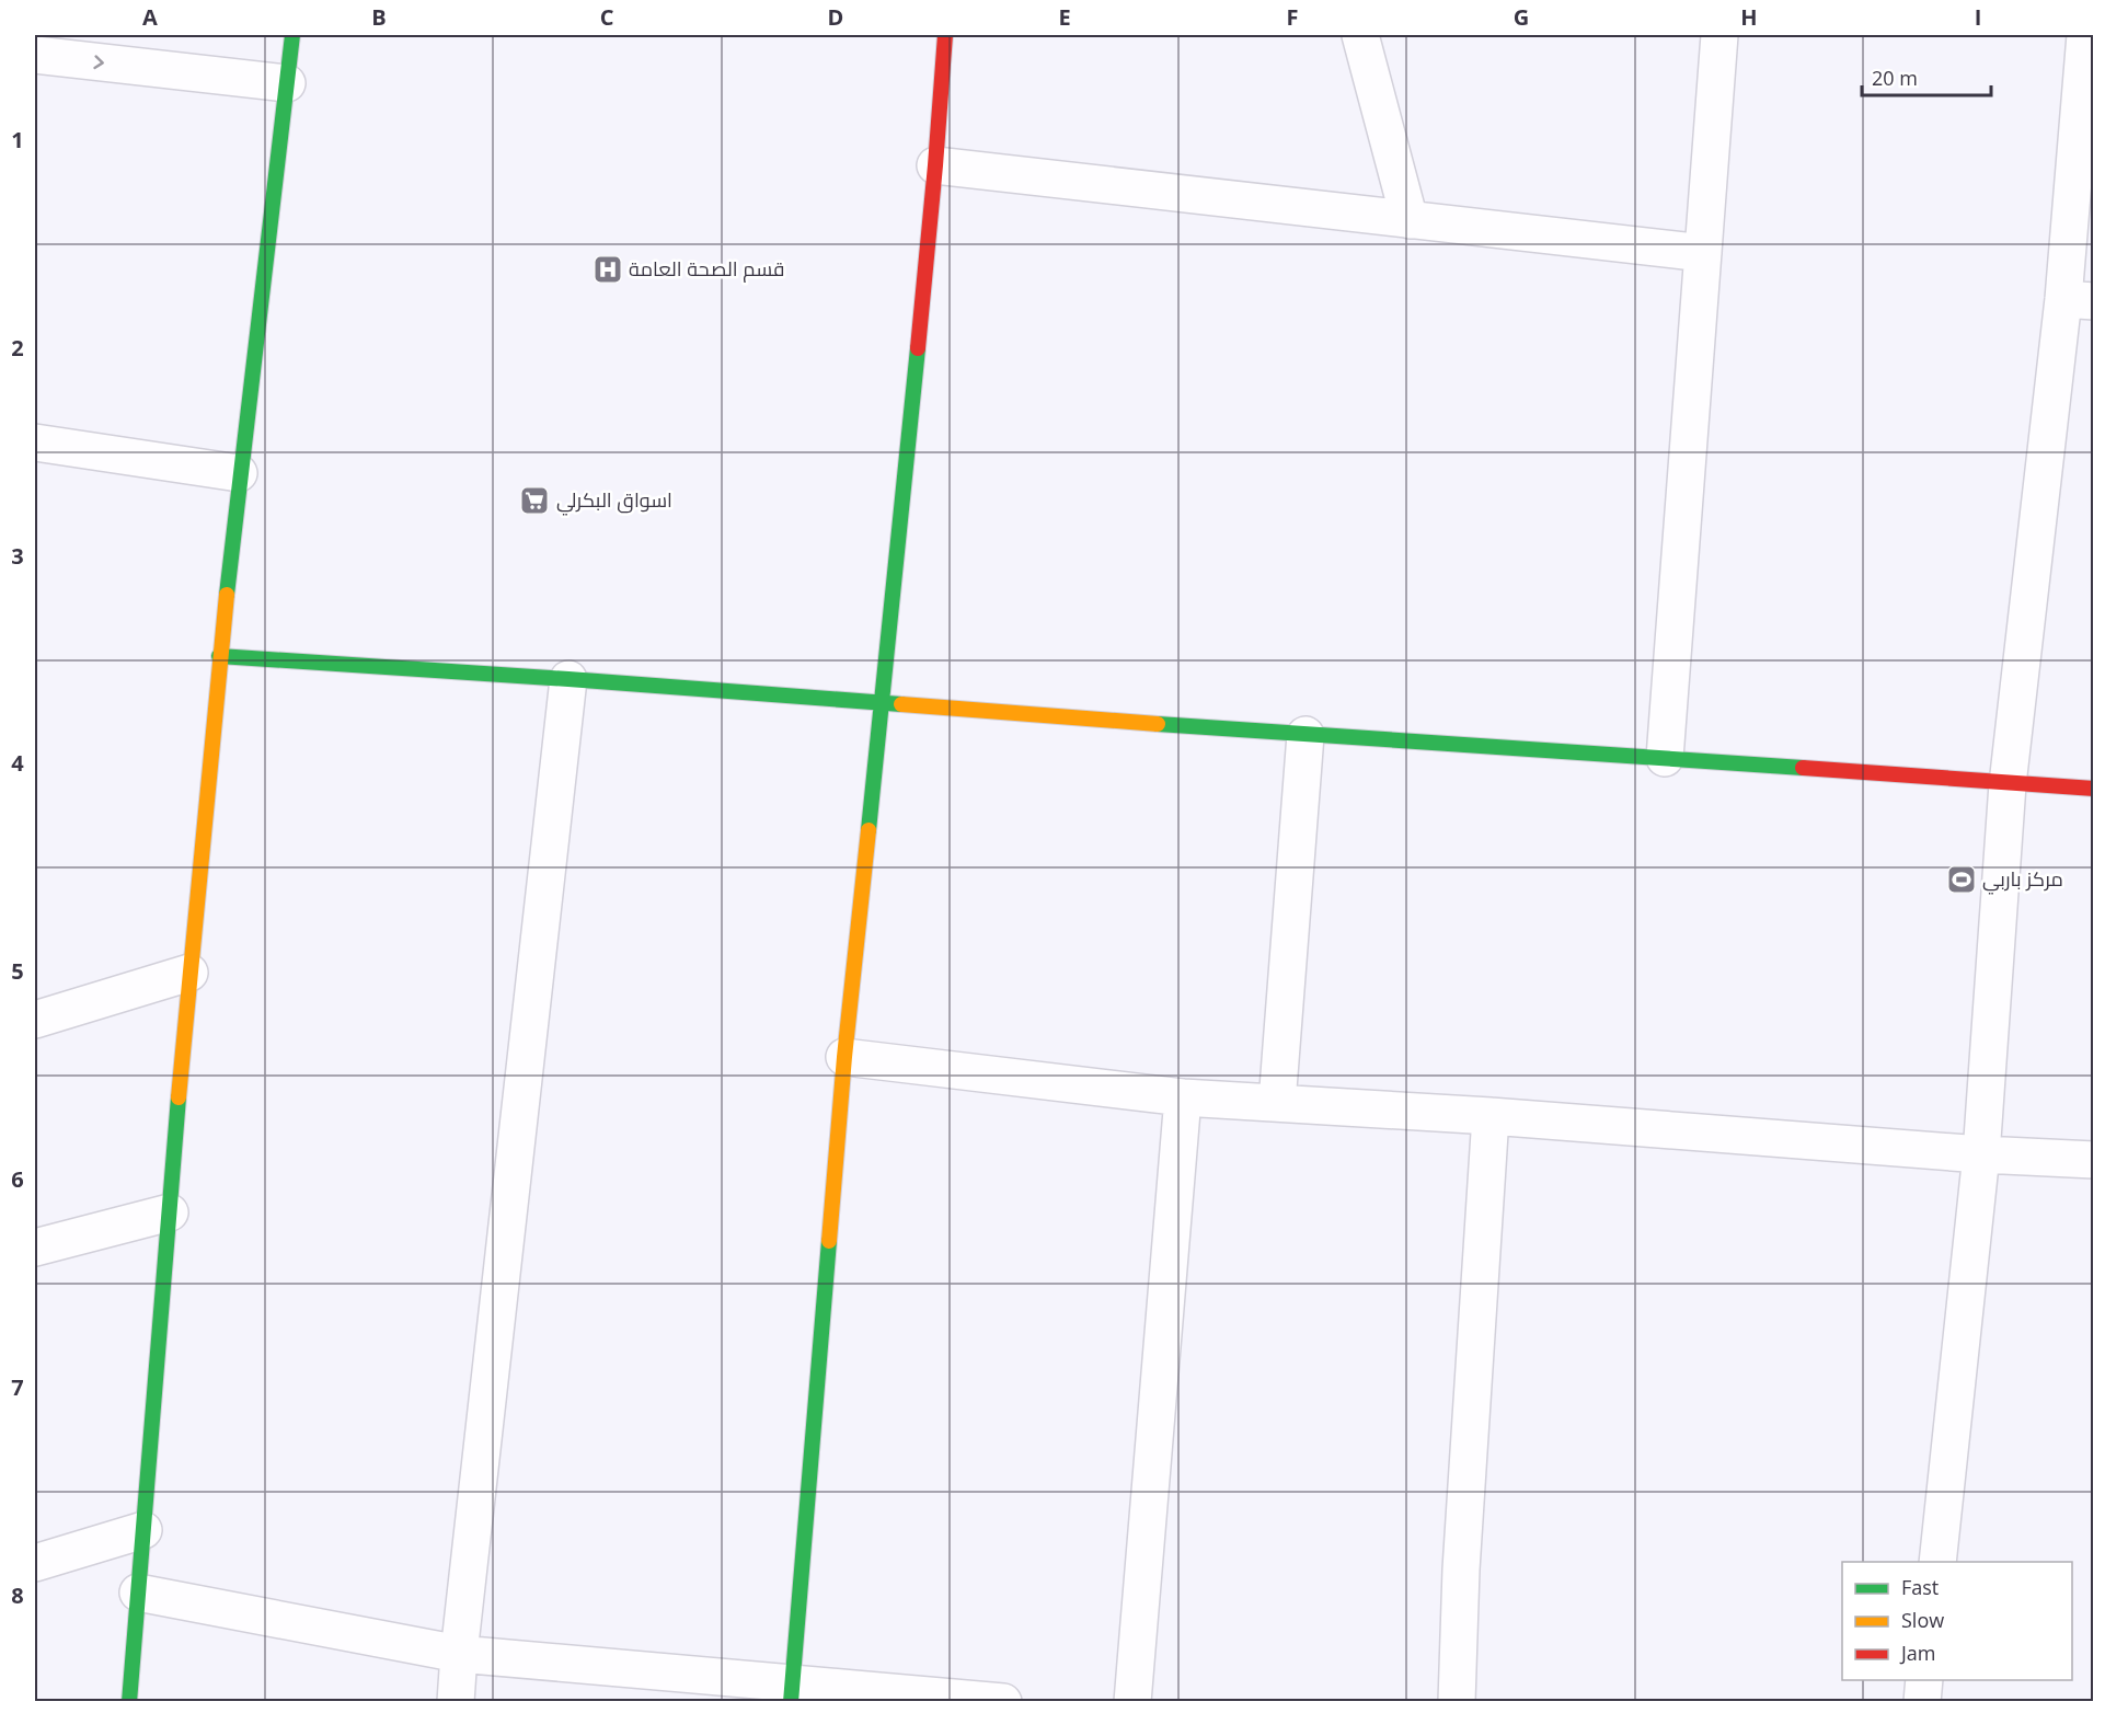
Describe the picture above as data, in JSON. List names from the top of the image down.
{
  "places": {
    "hospital": ["قسم الصحة العامة"],
    "supermarket": ["اسواق البكرلي"],
    "sports": ["مركز باربي"]
  },
  "legend": ["Fast", "Slow", "Jam"],
  "scale_bar": "20 m",
  "grid": {
    "columns": [
      "A",
      "B",
      "C",
      "D",
      "E",
      "F",
      "G",
      "H",
      "I"
    ],
    "rows": [
      "1",
      "2",
      "3",
      "4",
      "5",
      "6",
      "7",
      "8"
    ]
  }
}
